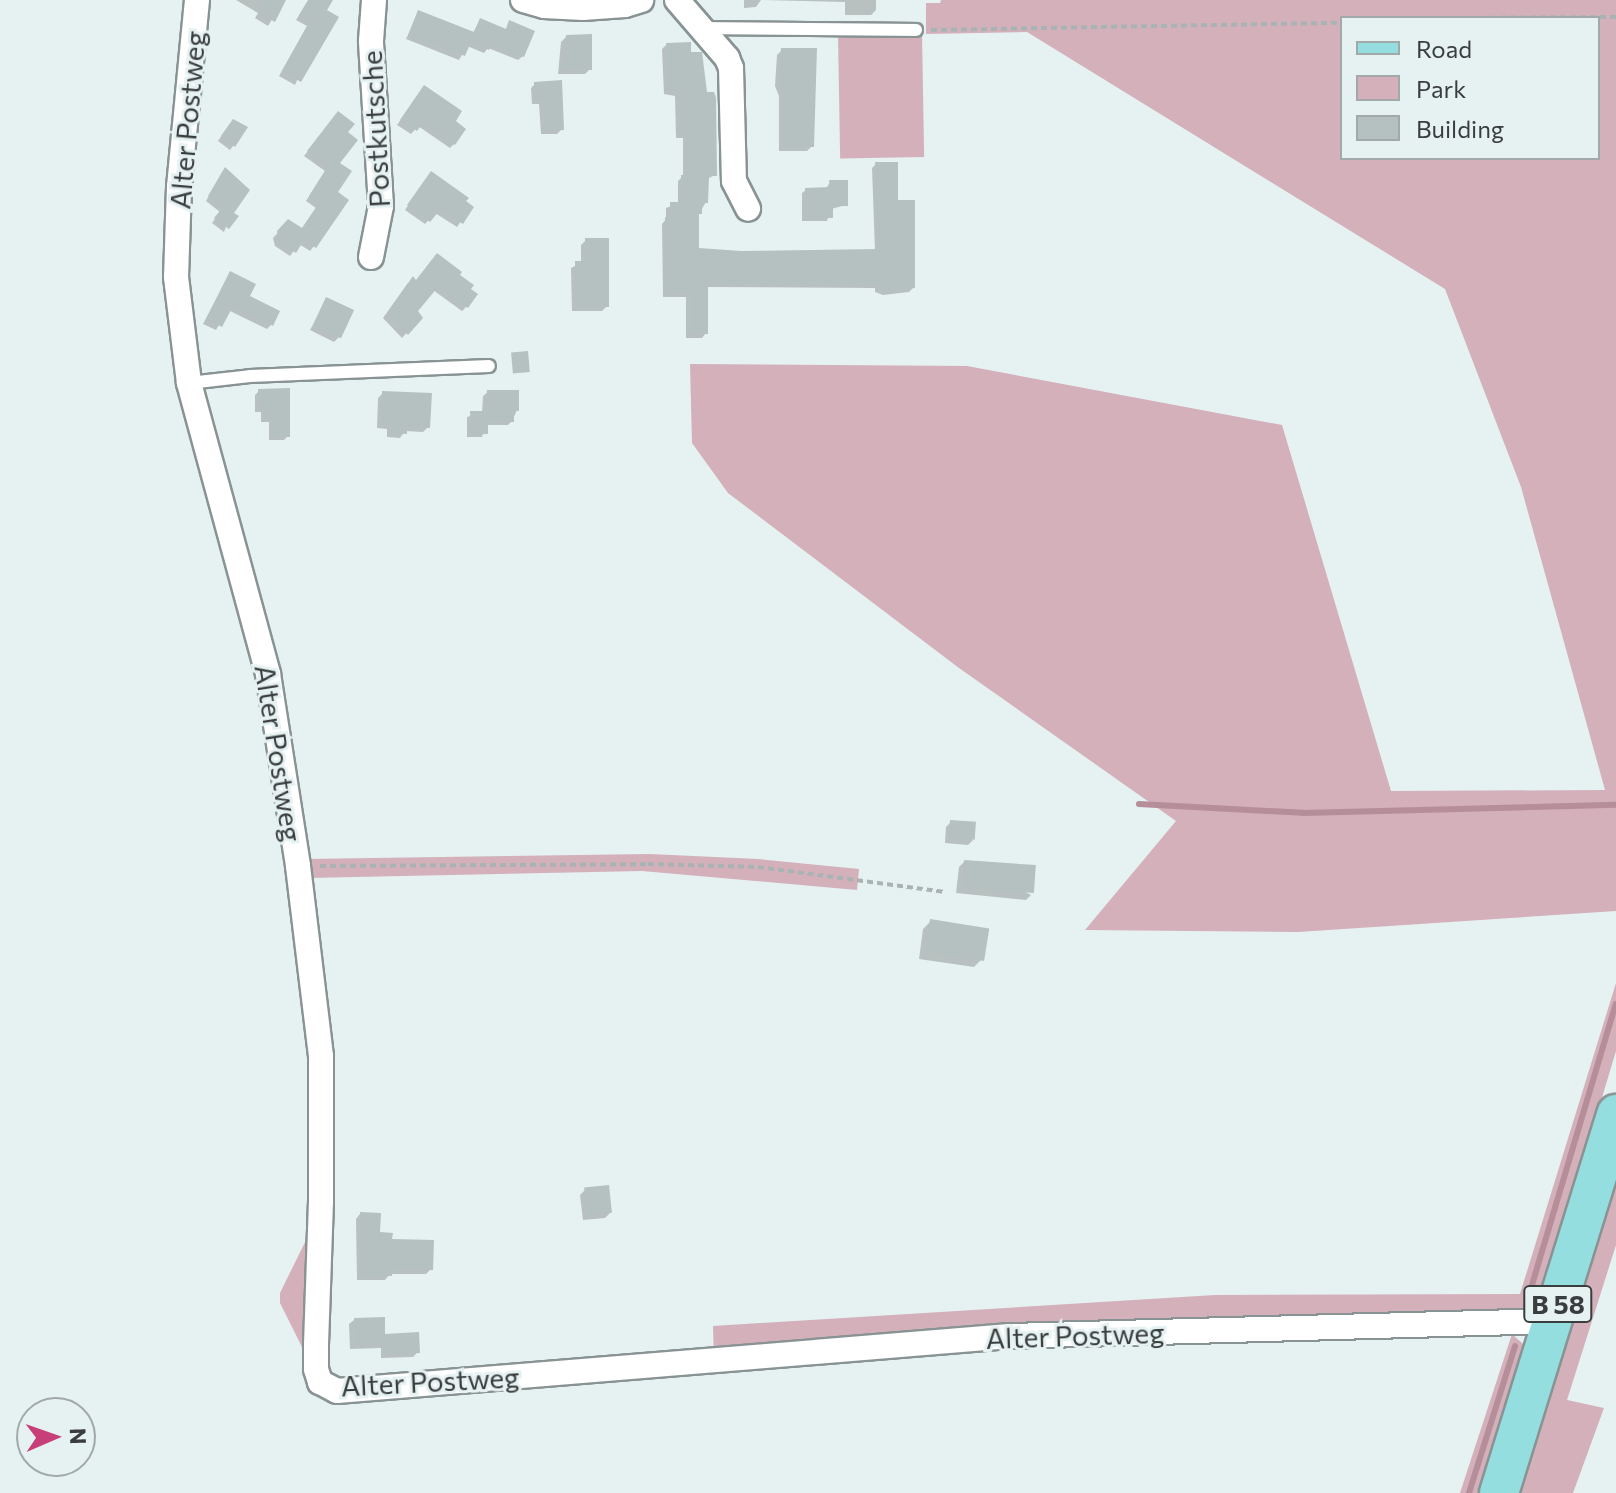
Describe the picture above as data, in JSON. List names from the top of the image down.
{
  "streets": {
    "main road": ["B 58"],
    "street": ["Alter Postweg", "Postkutsche"]
  },
  "crossings": [
    ["Alter Postweg", "B 58"]
  ],
  "legend": ["Road", "Park", "Building"],
  "north": "right"
}
